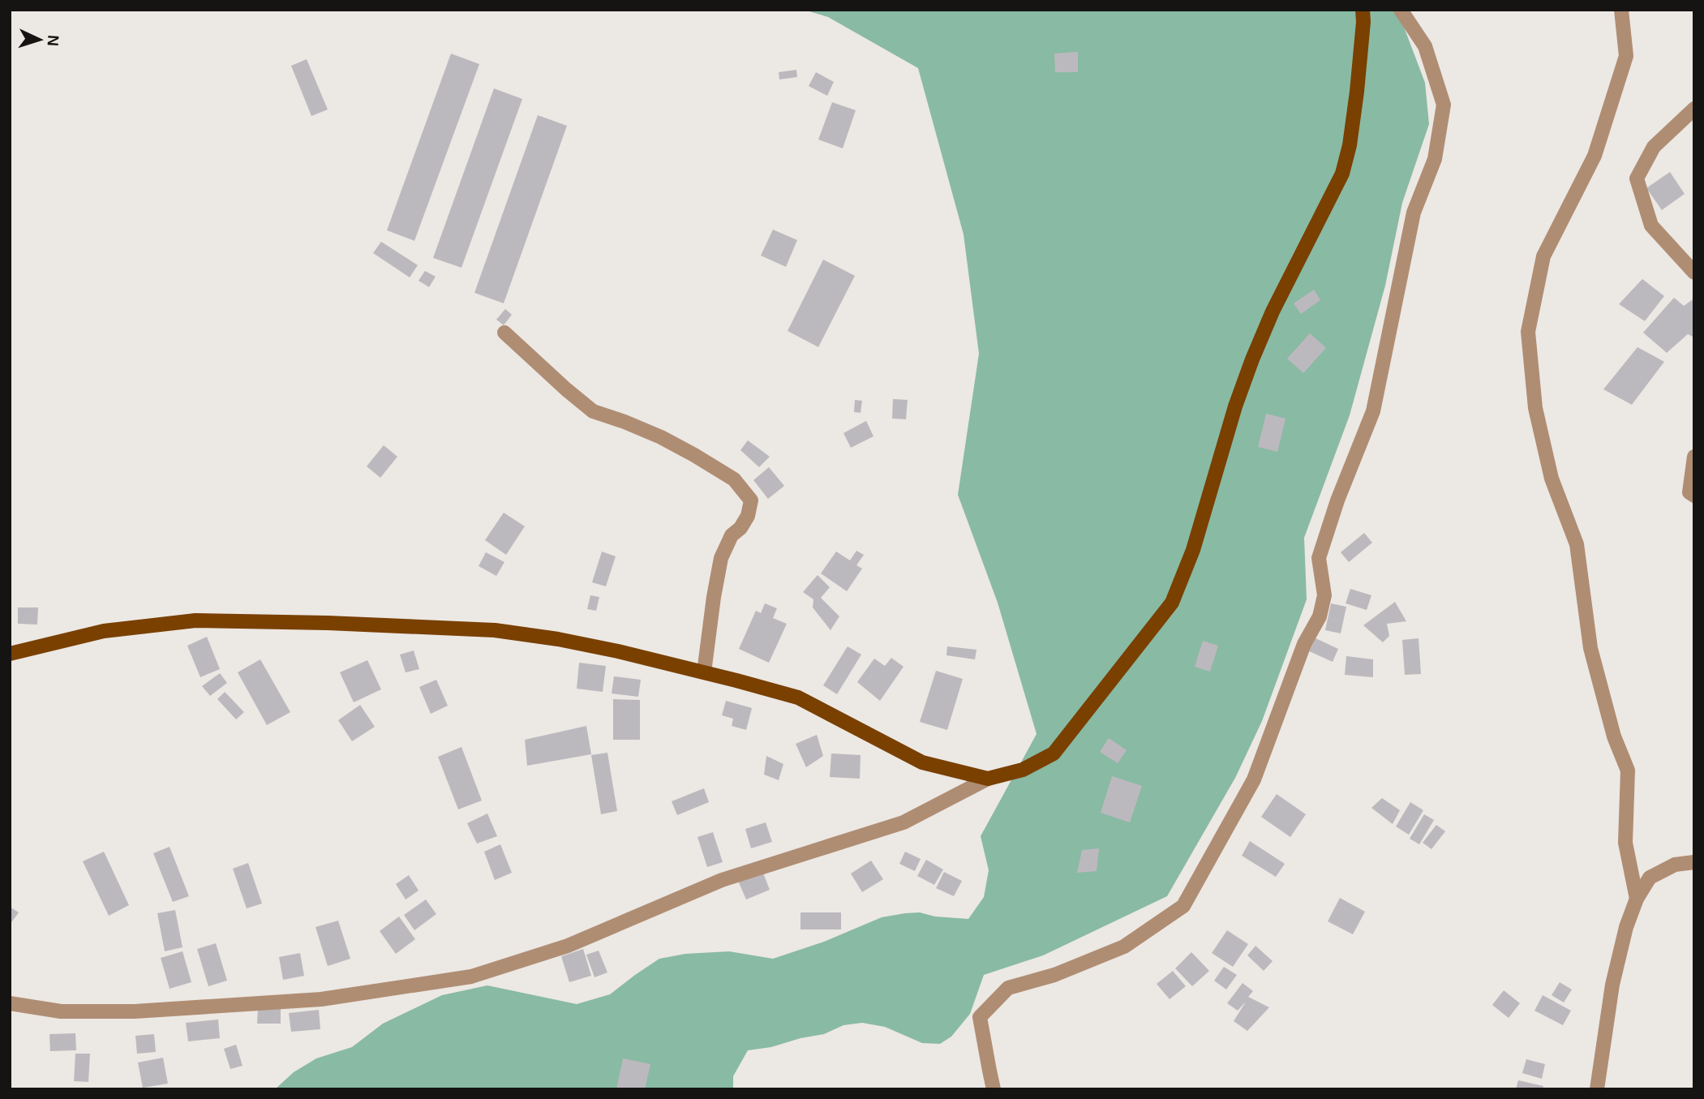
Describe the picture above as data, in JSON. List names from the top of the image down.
{
  "north": "right"
}
